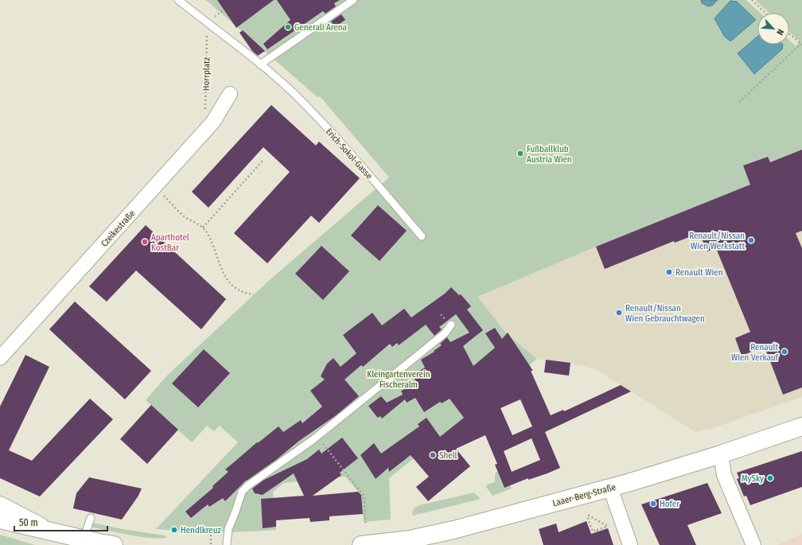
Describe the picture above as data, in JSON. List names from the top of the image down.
{
  "streets": {
    "main road": ["Laaer-Berg-Straße"],
    "street": ["Czeikestraße"],
    "lane": ["Erich-Sokol-Gasse"],
    "path": ["Horrplatz"]
  },
  "crossings": [
    ["Horrplatz", "Czeikestraße"]
  ],
  "parks": ["Kleingartenverein Fischeralm"],
  "places": [
    "Generali Arena",
    "Fußballklub Austria Wien",
    "Renault/Nissan Wien Werkstatt",
    "Aparthotel KostBar",
    "Renault Wien",
    "Renault/Nissan Wien Gebrauchtwagen",
    "Renault Wien Verkauf",
    "Shell",
    "MySky",
    "Hofer",
    "Hendlkreuz"
  ],
  "scale_bar": "50 m",
  "north": "bottom right"
}
